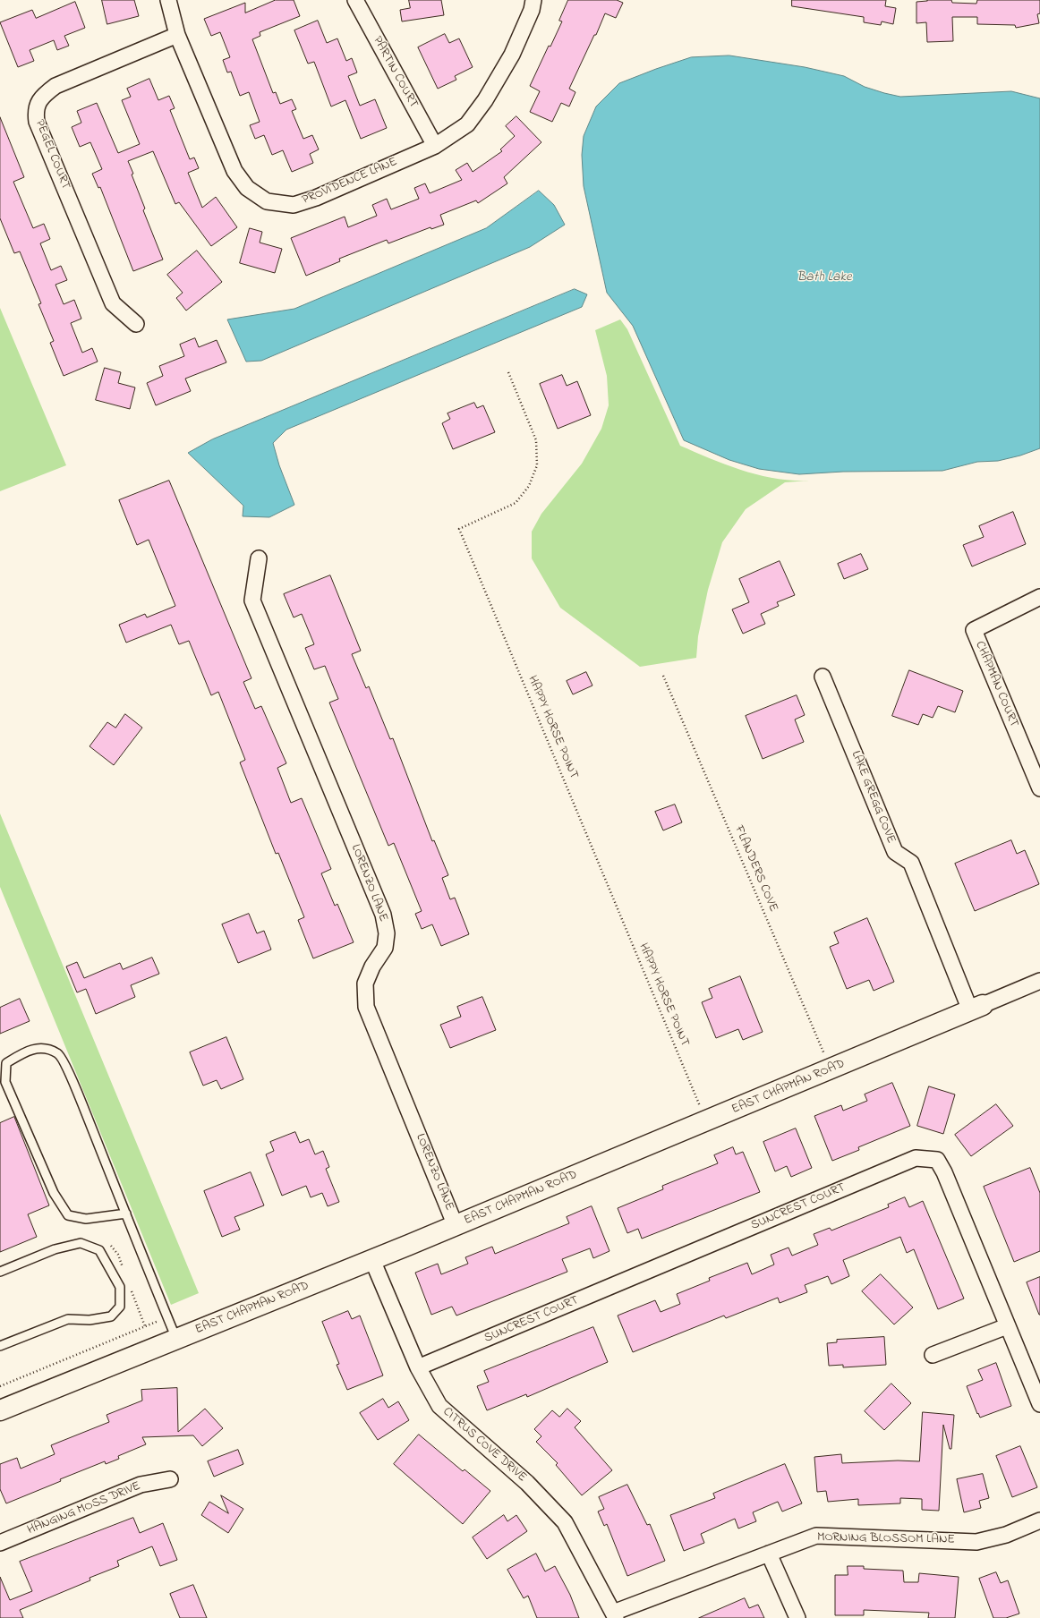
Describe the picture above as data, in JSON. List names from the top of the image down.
{
  "streets": {
    "street": [
      "PARTIN COURT",
      "PEGEL COURT",
      "PROVIDENCE LANE",
      "CHAPMAN COURT",
      "LAKE GREGG COVE",
      "LORENZO LANE",
      "EAST CHAPMAN ROAD",
      "SUNCREST COURT",
      "CITRUS COVE DRIVE",
      "HANGING MOSS DRIVE",
      "MORNING BLOSSOM LANE"
    ],
    "path": ["HAPPY HORSE POINT", "FLANDERS COVE"]
  },
  "crossings": [
    ["PARTIN COURT", "PROVIDENCE LANE"],
    ["PEGEL COURT", "PROVIDENCE LANE"],
    ["HAPPY HORSE POINT", "EAST CHAPMAN ROAD"],
    ["LAKE GREGG COVE", "EAST CHAPMAN ROAD"],
    ["FLANDERS COVE", "EAST CHAPMAN ROAD"],
    ["LORENZO LANE", "EAST CHAPMAN ROAD"],
    ["EAST CHAPMAN ROAD", "CITRUS COVE DRIVE"],
    ["SUNCREST COURT", "CITRUS COVE DRIVE"],
    ["CITRUS COVE DRIVE", "MORNING BLOSSOM LANE"]
  ],
  "water": ["Bath Lake"]
}
